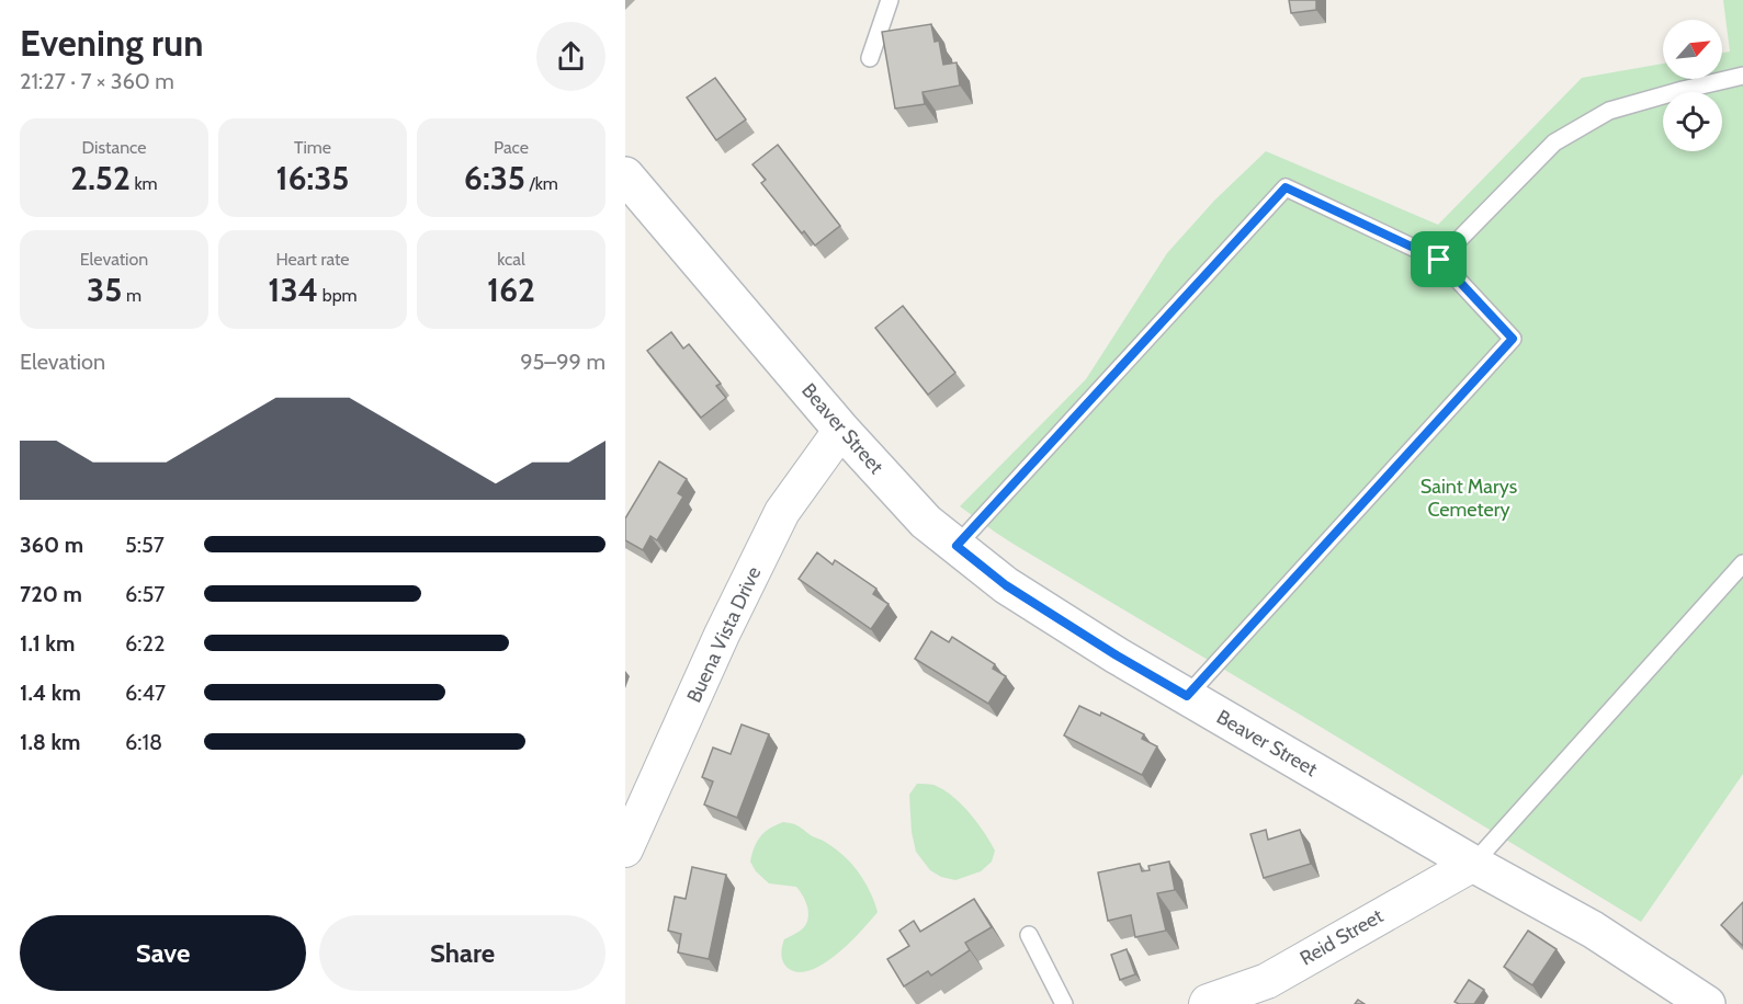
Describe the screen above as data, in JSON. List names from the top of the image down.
{
  "streets": {
    "main road": ["Beaver Street"],
    "street": ["Buena Vista Drive", "Reid Street"]
  },
  "crossings": [
    ["Beaver Street", "Buena Vista Drive"],
    ["Beaver Street", "Reid Street"]
  ],
  "parks": ["Saint Marys Cemetery"],
  "north": "top right",
  "page": {
    "heading": ["Evening run", "21:27 · 7 × 360 m"],
    "stats": [
      ["Distance", "2.52 km"],
      ["Time", "16:35"],
      ["Pace", "6:35 /km"],
      ["Elevation", "35 m"],
      ["Heart rate", "134 bpm"],
      ["kcal", "162"]
    ],
    "chart": ["Elevation", "95–99 m"],
    "list": [
      {
        "name": "360 m",
        "note": "5:57"
      },
      {
        "name": "720 m",
        "note": "6:57"
      },
      {
        "name": "1.1 km",
        "note": "6:22"
      },
      {
        "name": "1.4 km",
        "note": "6:47"
      },
      {
        "name": "1.8 km",
        "note": "6:18"
      }
    ],
    "buttons": ["Save", "Share"]
  }
}
